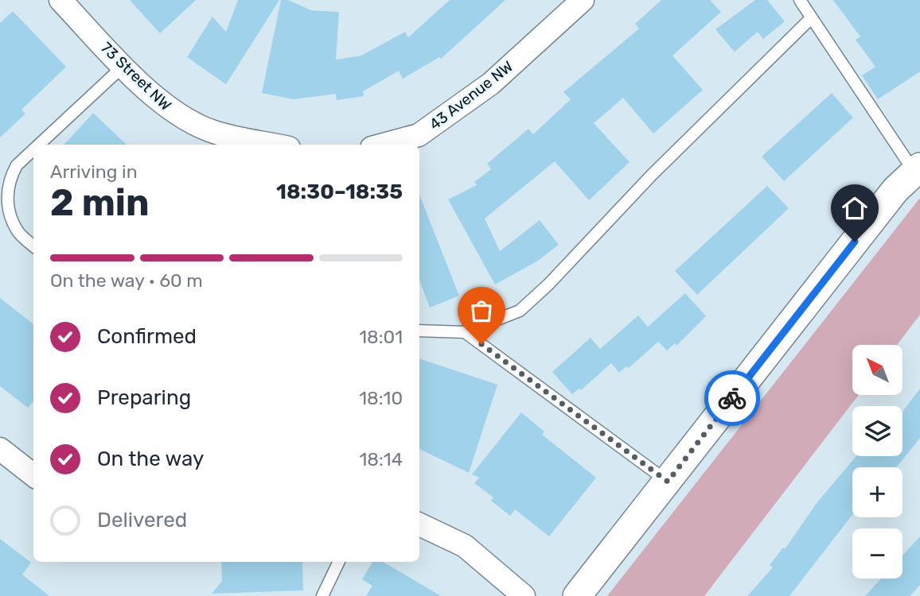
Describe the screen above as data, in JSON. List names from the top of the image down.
{
  "streets": {
    "street": ["73 Street NW", "43 Avenue NW"]
  },
  "north": "top left",
  "page": {
    "heading": ["2 min", "Arriving in", "18:30–18:35"],
    "bar": "On the way · 60 m",
    "list": [
      ["Confirmed", "18:01"],
      ["Preparing", "18:10"],
      ["On the way", "18:14"],
      "Delivered"
    ],
    "map_buttons": ["+", "−"]
  }
}
